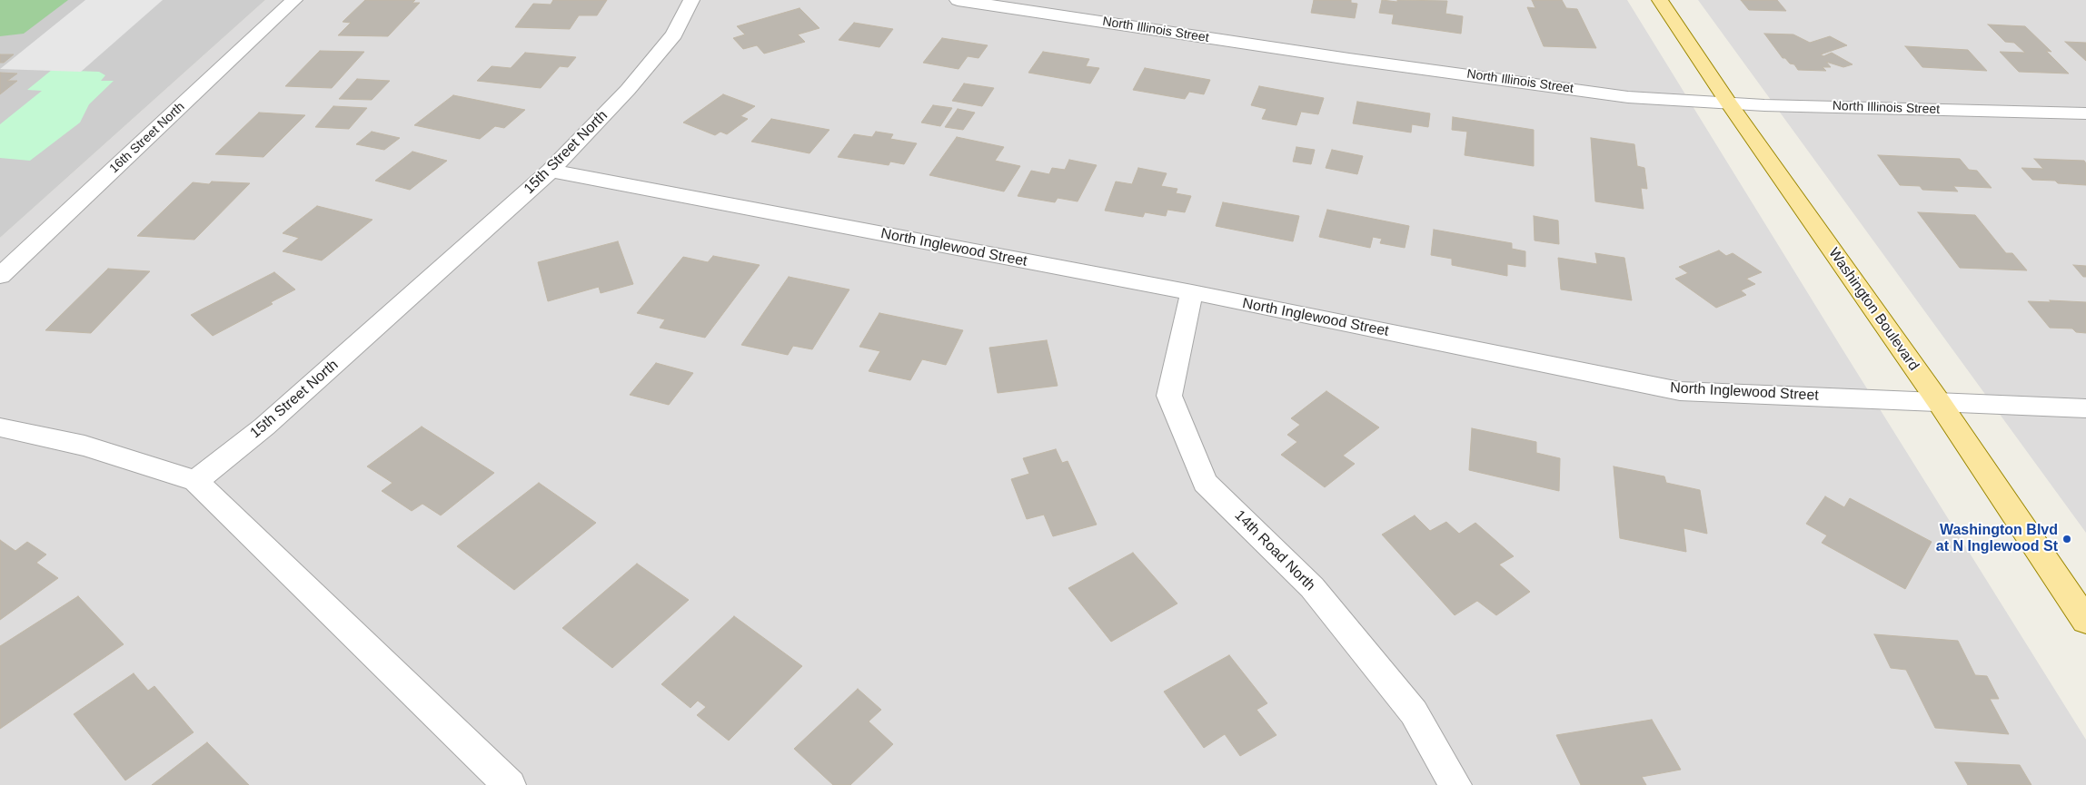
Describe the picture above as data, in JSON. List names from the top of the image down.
{
  "streets": {
    "main road": ["Washington Boulevard"],
    "street": [
      "North Illinois Street",
      "16th Street North",
      "15th Street North",
      "North Inglewood Street",
      "14th Road North"
    ]
  },
  "crossings": [
    ["North Illinois Street", "Washington Boulevard"],
    ["15th Street North", "North Inglewood Street"],
    ["North Inglewood Street", "Washington Boulevard"],
    ["North Inglewood Street", "14th Road North"]
  ],
  "places": ["Washington Blvd at N Inglewood St"]
}
